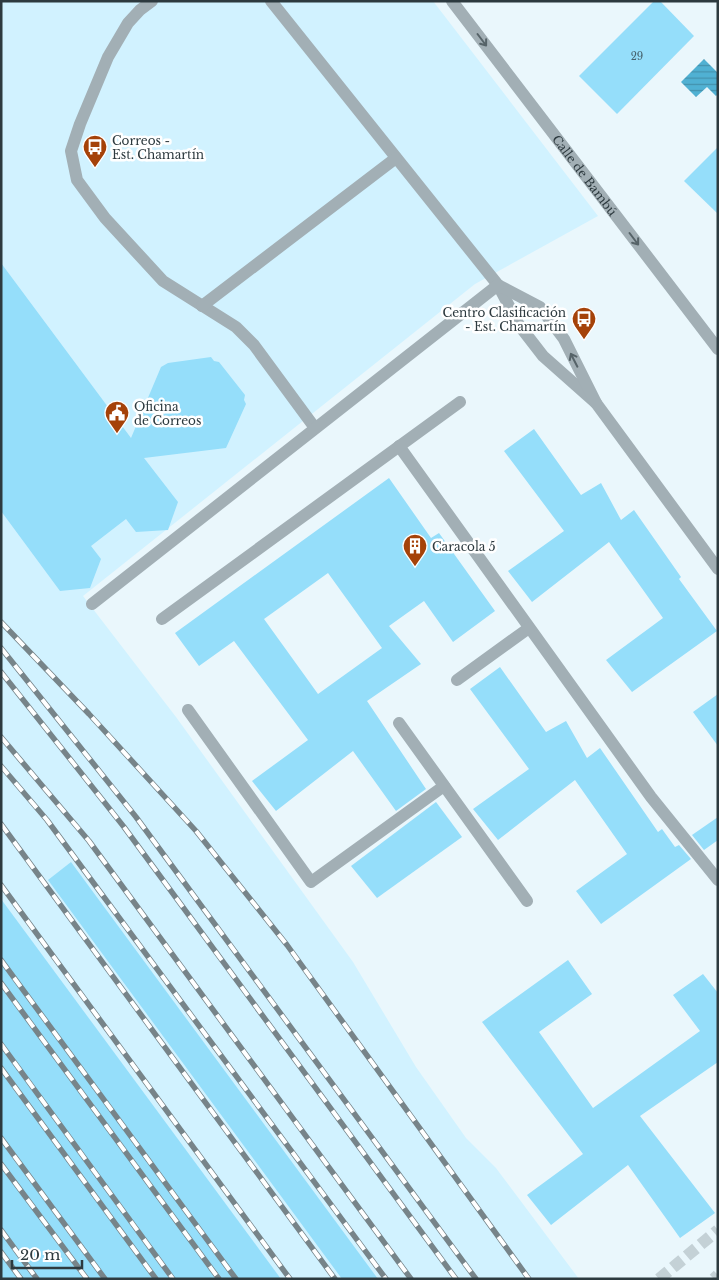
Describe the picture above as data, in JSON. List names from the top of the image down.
{
  "streets": {
    "street": ["Calle de Bambú"]
  },
  "one_way": ["Calle de Bambú"],
  "places": {
    "bus stop": ["Correos - Est. Chamartín", "Centro Clasificación - Est. Chamartín"],
    "public building": ["Oficina de Correos"],
    "building": ["Caracola 5"]
  },
  "house_numbers": ["29"],
  "scale_bar": "20 m"
}
